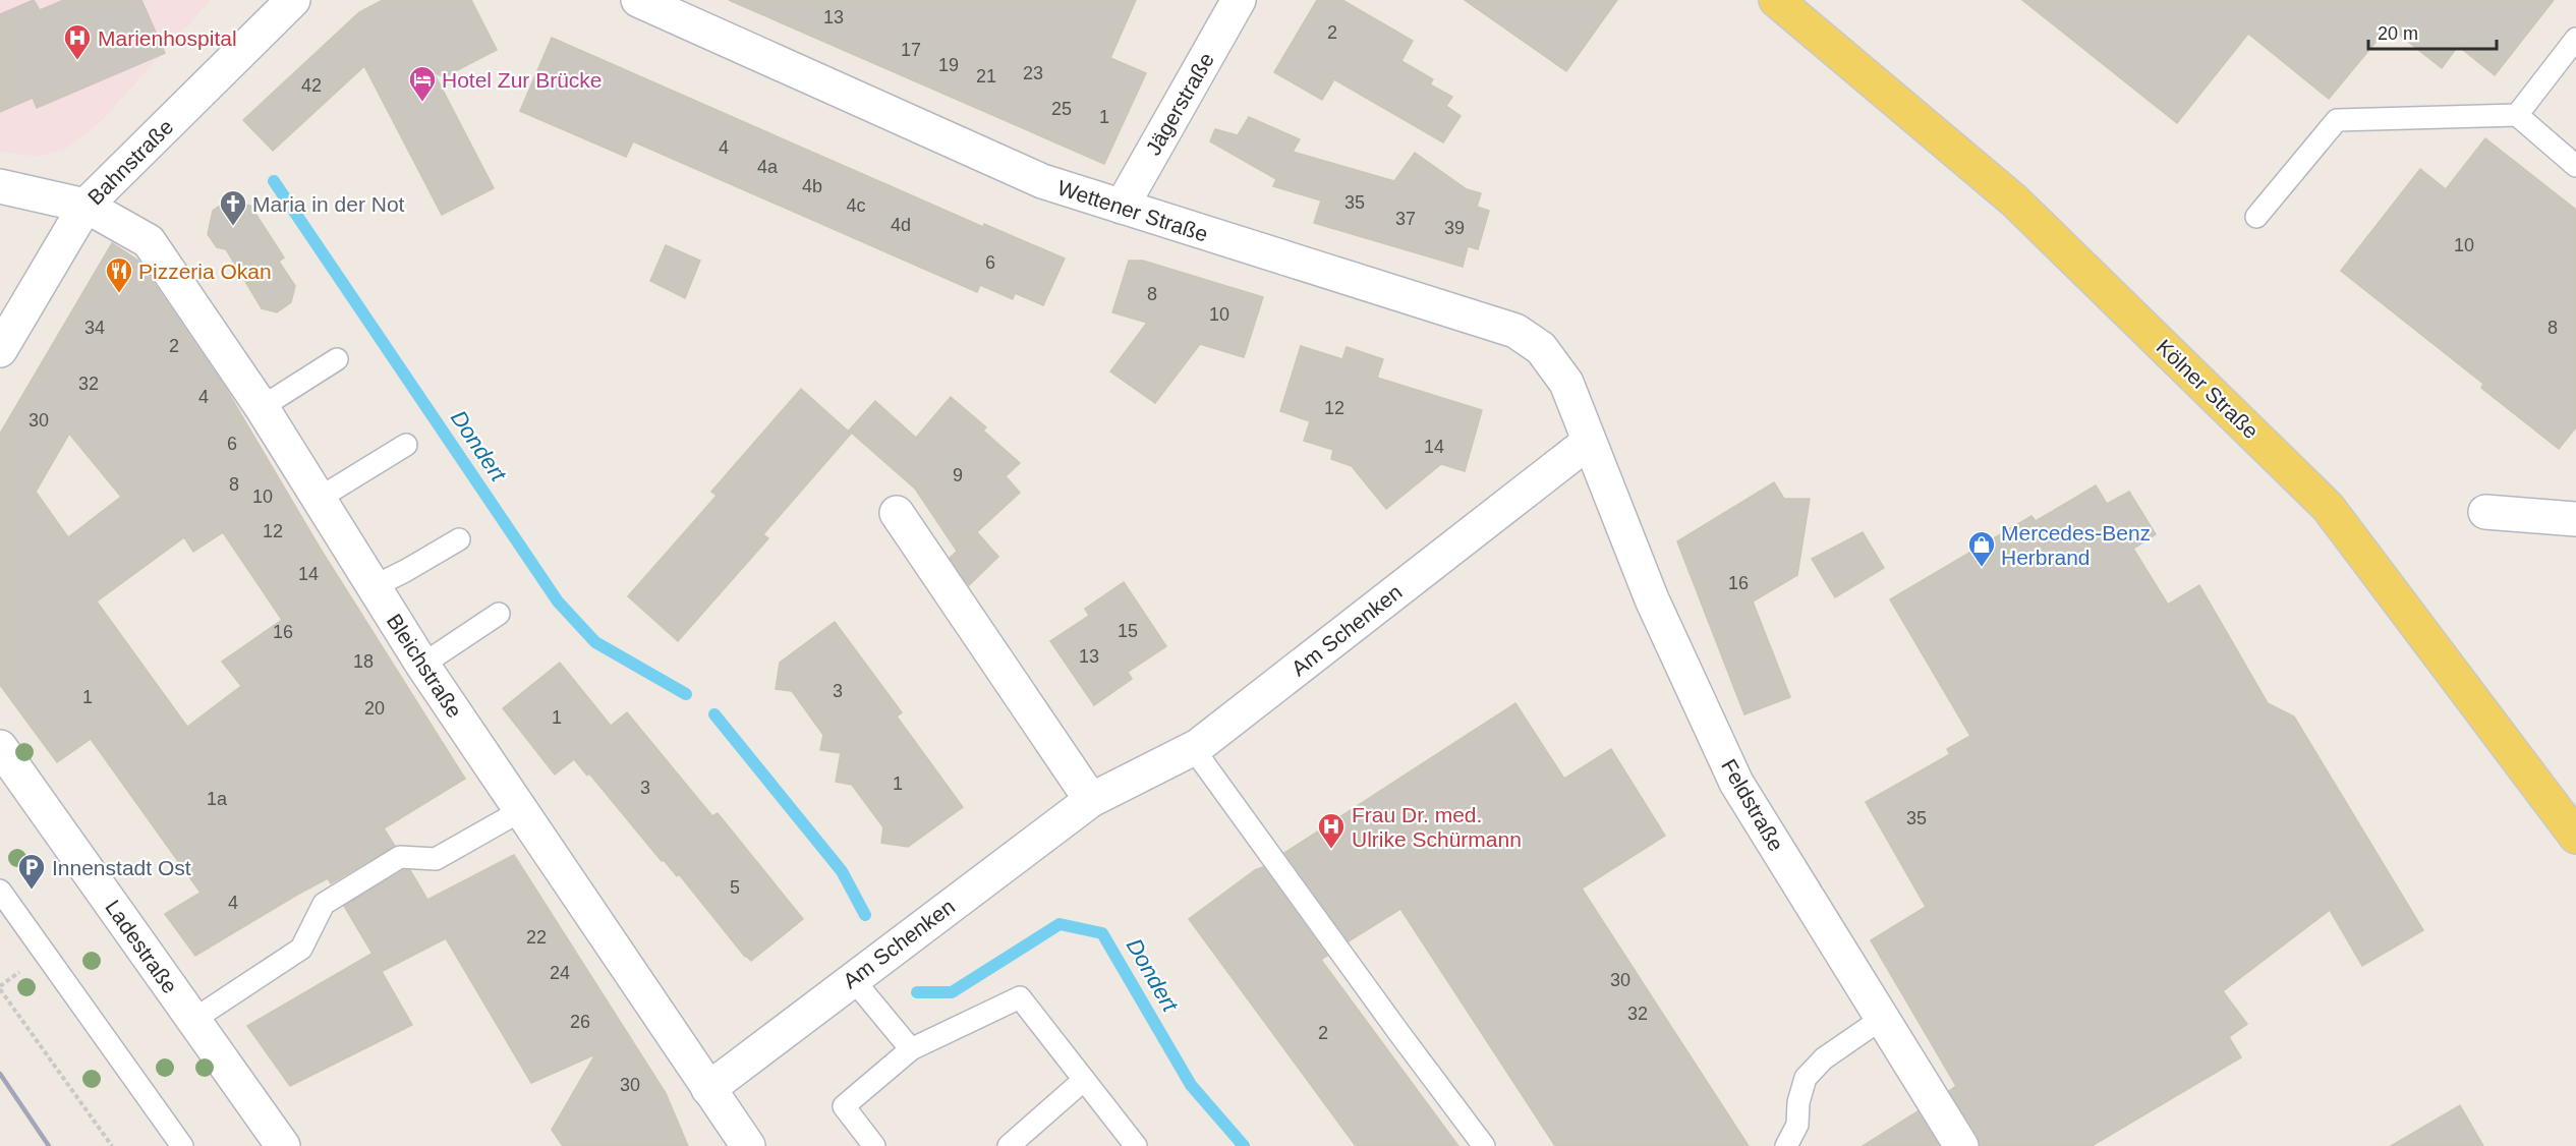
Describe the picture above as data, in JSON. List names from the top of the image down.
{
  "streets": {
    "main road": ["Kölner Straße"],
    "street": [
      "Jägerstraße",
      "Bahnstraße",
      "Wettener Straße",
      "Am Schenken",
      "Bleichstraße",
      "Feldstraße",
      "Ladestraße"
    ]
  },
  "crossings": [
    ["Jägerstraße", "Wettener Straße"],
    ["Bahnstraße", "Bleichstraße"],
    ["Wettener Straße", "Am Schenken"],
    ["Wettener Straße", "Feldstraße"],
    ["Am Schenken", "Bleichstraße"],
    ["Am Schenken", "Feldstraße"]
  ],
  "water": ["Dondert"],
  "places": {
    "hospital": ["Marienhospital", "Frau Dr. med. Ulrike Schürmann"],
    "hotel": ["Hotel Zur Brücke"],
    "church": ["Maria in der Not"],
    "restaurant": ["Pizzeria Okan"],
    "shop": ["Mercedes-Benz Herbrand"],
    "parking": ["Innenstadt Ost"]
  },
  "house_numbers": [
    "13",
    "2",
    "17",
    "19",
    "23",
    "21",
    "42",
    "25",
    "1",
    "4",
    "4a",
    "4b",
    "35",
    "4c",
    "37",
    "4d",
    "39",
    "10",
    "6",
    "8",
    "10",
    "34",
    "8",
    "2",
    "32",
    "4",
    "12",
    "30",
    "6",
    "14",
    "9",
    "8",
    "10",
    "12",
    "14",
    "16",
    "15",
    "16",
    "13",
    "18",
    "3",
    "1",
    "20",
    "1",
    "1",
    "3",
    "1a",
    "35",
    "5",
    "4",
    "22",
    "24",
    "30",
    "32",
    "26",
    "2",
    "30"
  ],
  "scale_bar": "20 m"
}
